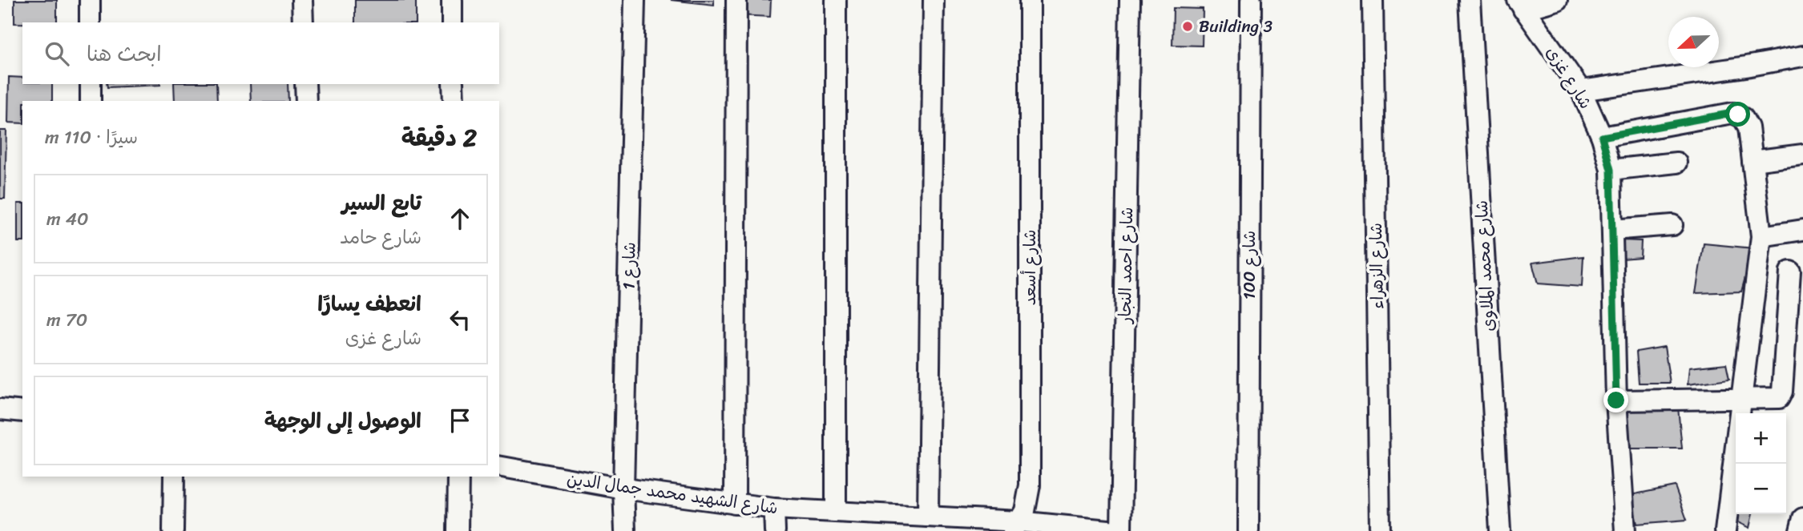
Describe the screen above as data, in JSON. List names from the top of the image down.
{
  "streets": {
    "street": [
      "شارع غزى",
      "شارع احمد النجار",
      "شارع 100",
      "شارع 1",
      "شارع الزهراء",
      "شارع محمد الملاوى",
      "شارع أسعد",
      "شارع الشهيد محمد جمال الدين"
    ]
  },
  "crossings": [
    ["شارع 1", "شارع الشهيد محمد جمال الدين"],
    ["شارع أسعد", "شارع الشهيد محمد جمال الدين"]
  ],
  "places": ["Building 3"],
  "north": "left",
  "page": {
    "search": "ابحث هنا",
    "heading": ["2 دقيقة", "سيرًا · 110 m"],
    "list": [
      ["تابع السير", "شارع حامد", "40 m"],
      ["انعطف يسارًا", "شارع غزى", "70 m"],
      "الوصول إلى الوجهة"
    ],
    "map_buttons": ["+", "−"]
  }
}
